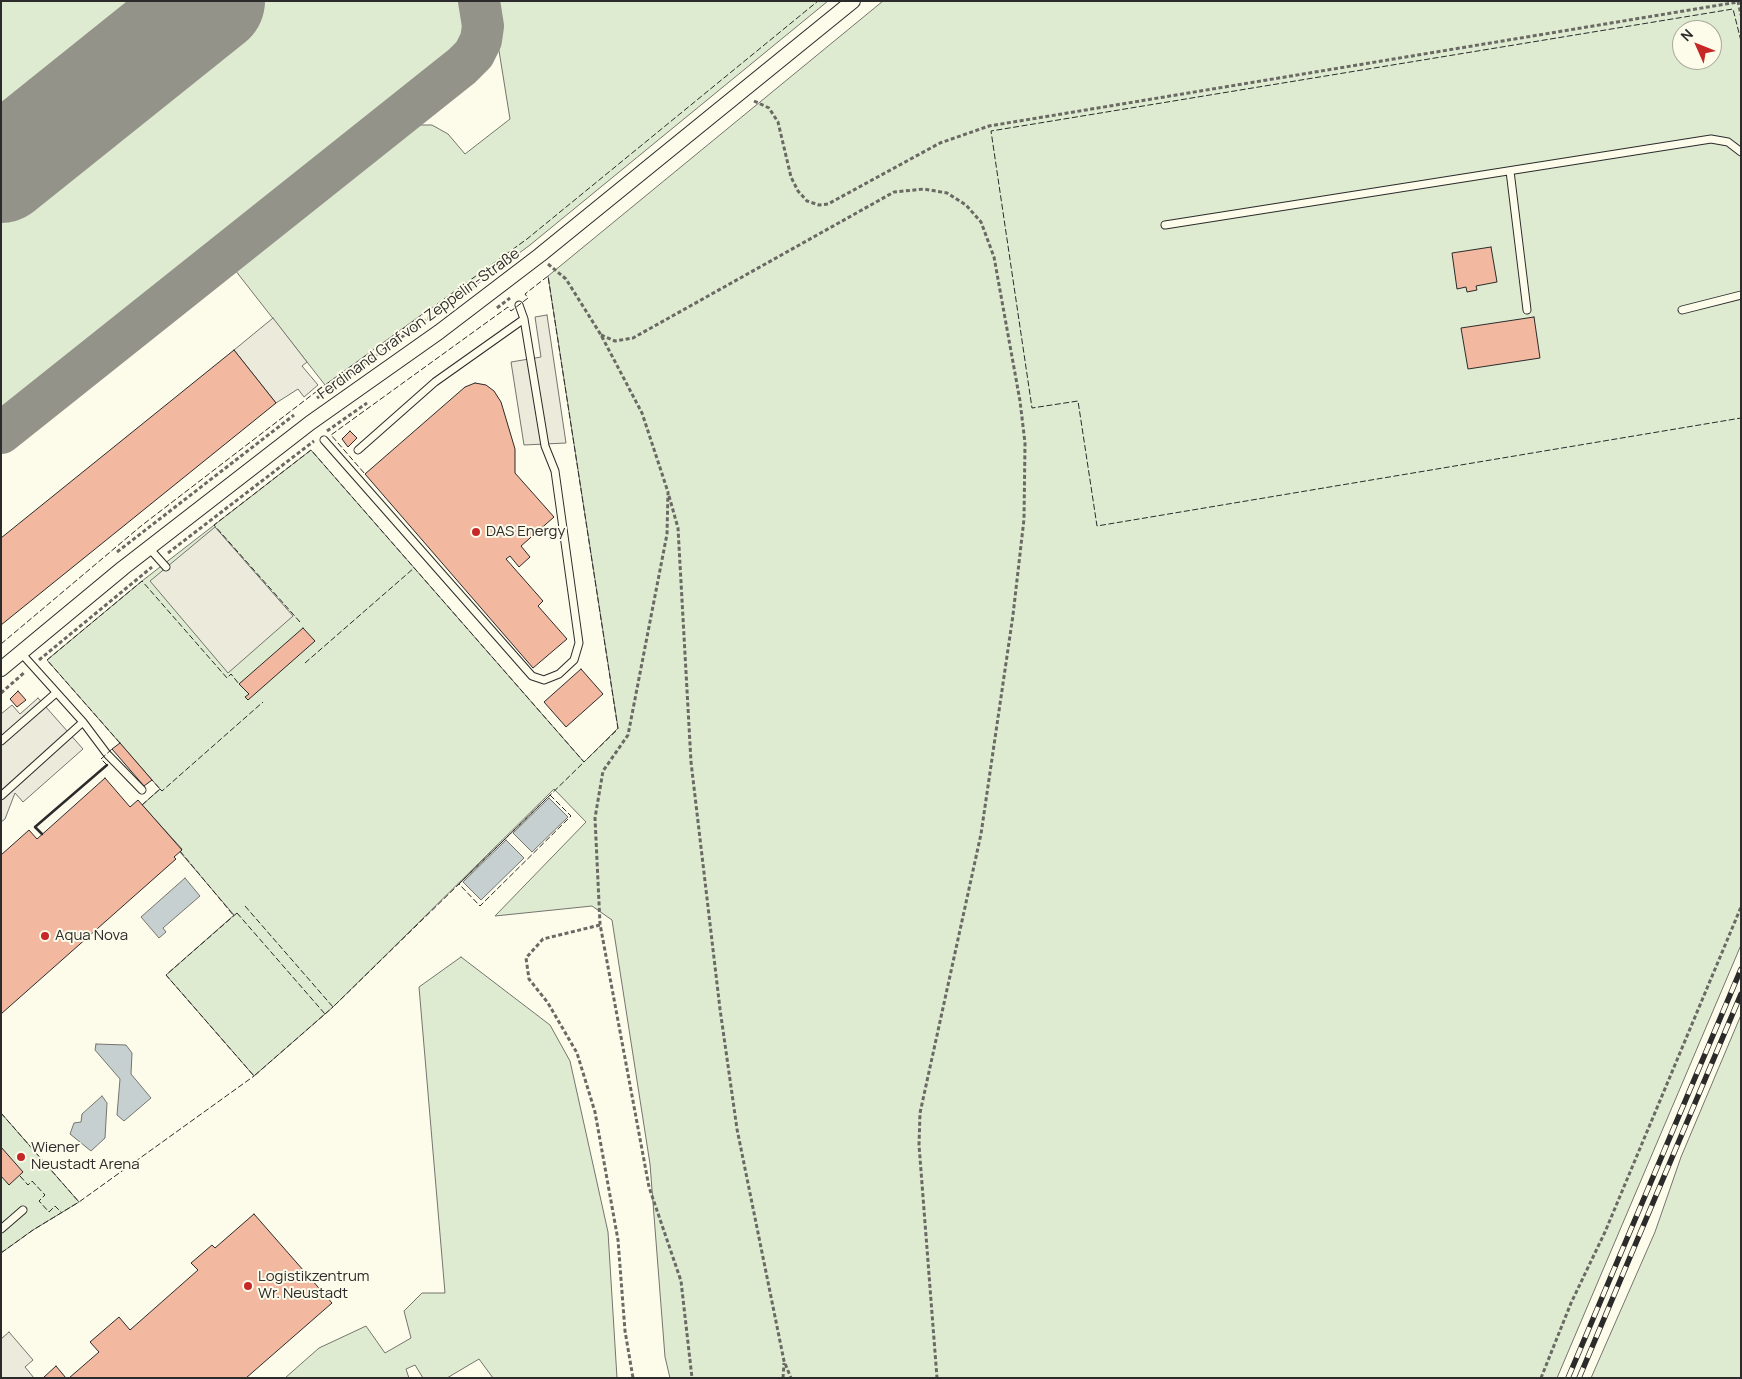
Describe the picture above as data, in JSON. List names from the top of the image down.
{
  "streets": {
    "street": ["Ferdinand Graf von Zeppelin-Straße"]
  },
  "places": [
    "DAS Energy",
    "Aqua Nova",
    "Wiener Neustadt Arena",
    "Logistikzentrum Wr. Neustadt"
  ],
  "north": "top left"
}
